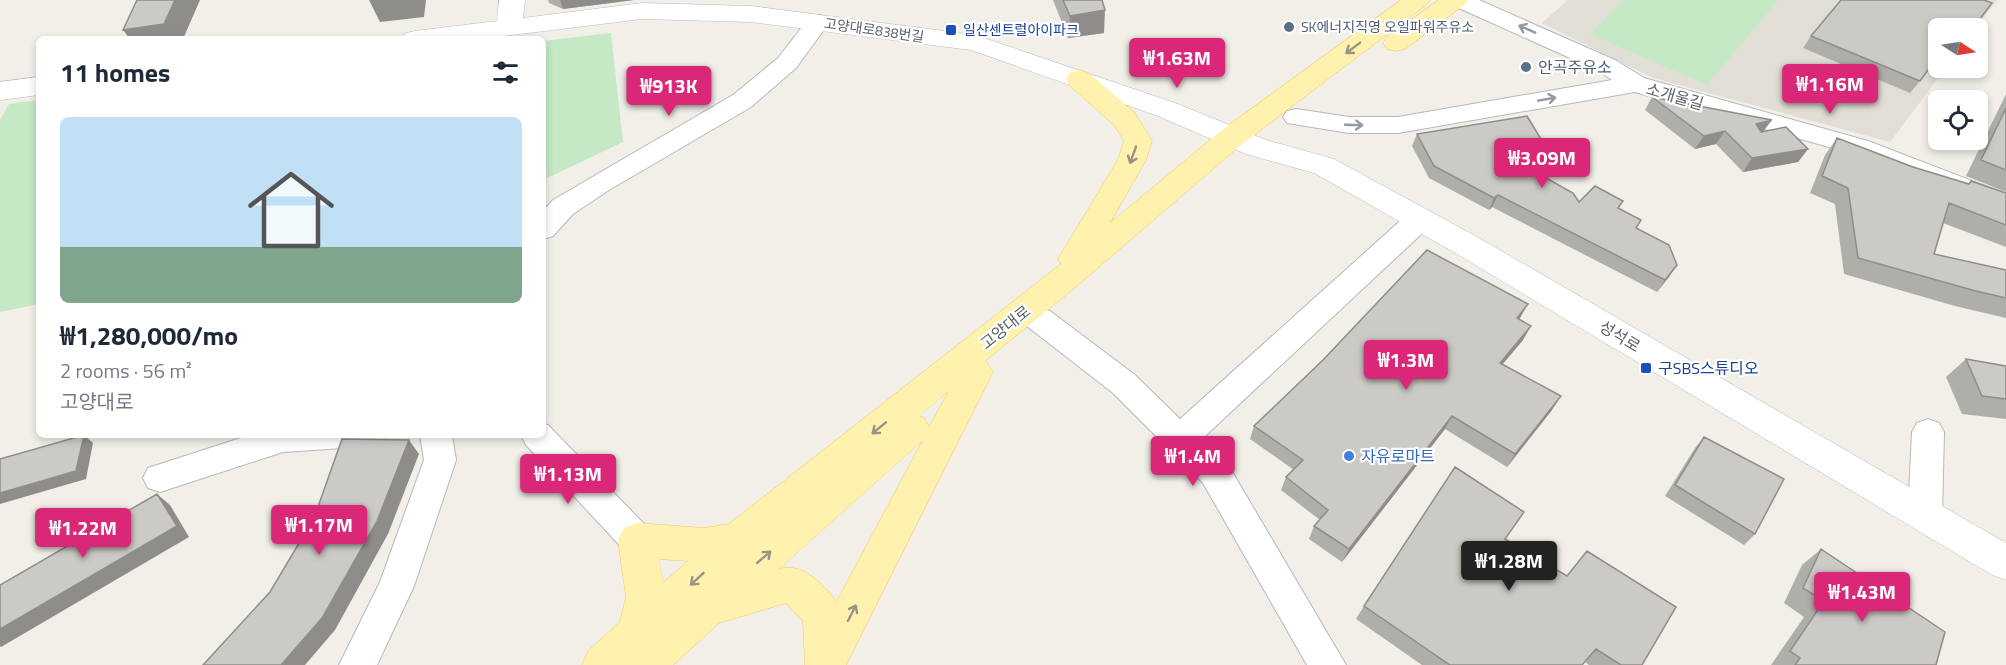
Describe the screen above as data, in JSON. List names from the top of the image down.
{
  "streets": {
    "main road": ["고양대로"],
    "street": ["고양대로838번길", "소개울길", "성석로"]
  },
  "crossings": [
    ["고양대로838번길", "고양대로"],
    ["고양대로838번길", "성석로"],
    ["소개울길", "고양대로"],
    ["고양대로", "성석로"]
  ],
  "one_way": ["소개울길"],
  "places": {
    "other": ["SK에너지직영 오일파워주유소", "안곡주유소", "자유로마트"],
    "transit": ["일산센트럴아이파크", "구SBS스튜디오"]
  },
  "north": "right",
  "page": {
    "heading": "11 homes",
    "price": [
      "₩1.63M",
      "₩1.16M",
      "₩913K",
      "₩3.09M",
      "₩1.3M",
      "₩1.4M",
      "₩1.13M",
      "₩1.17M",
      "₩1.22M",
      "₩1.28M",
      "₩1.43M"
    ],
    "list": [
      {
        "name": "₩1,280,000/mo",
        "note": "2 rooms · 56 m² · 고양대로"
      }
    ]
  }
}
